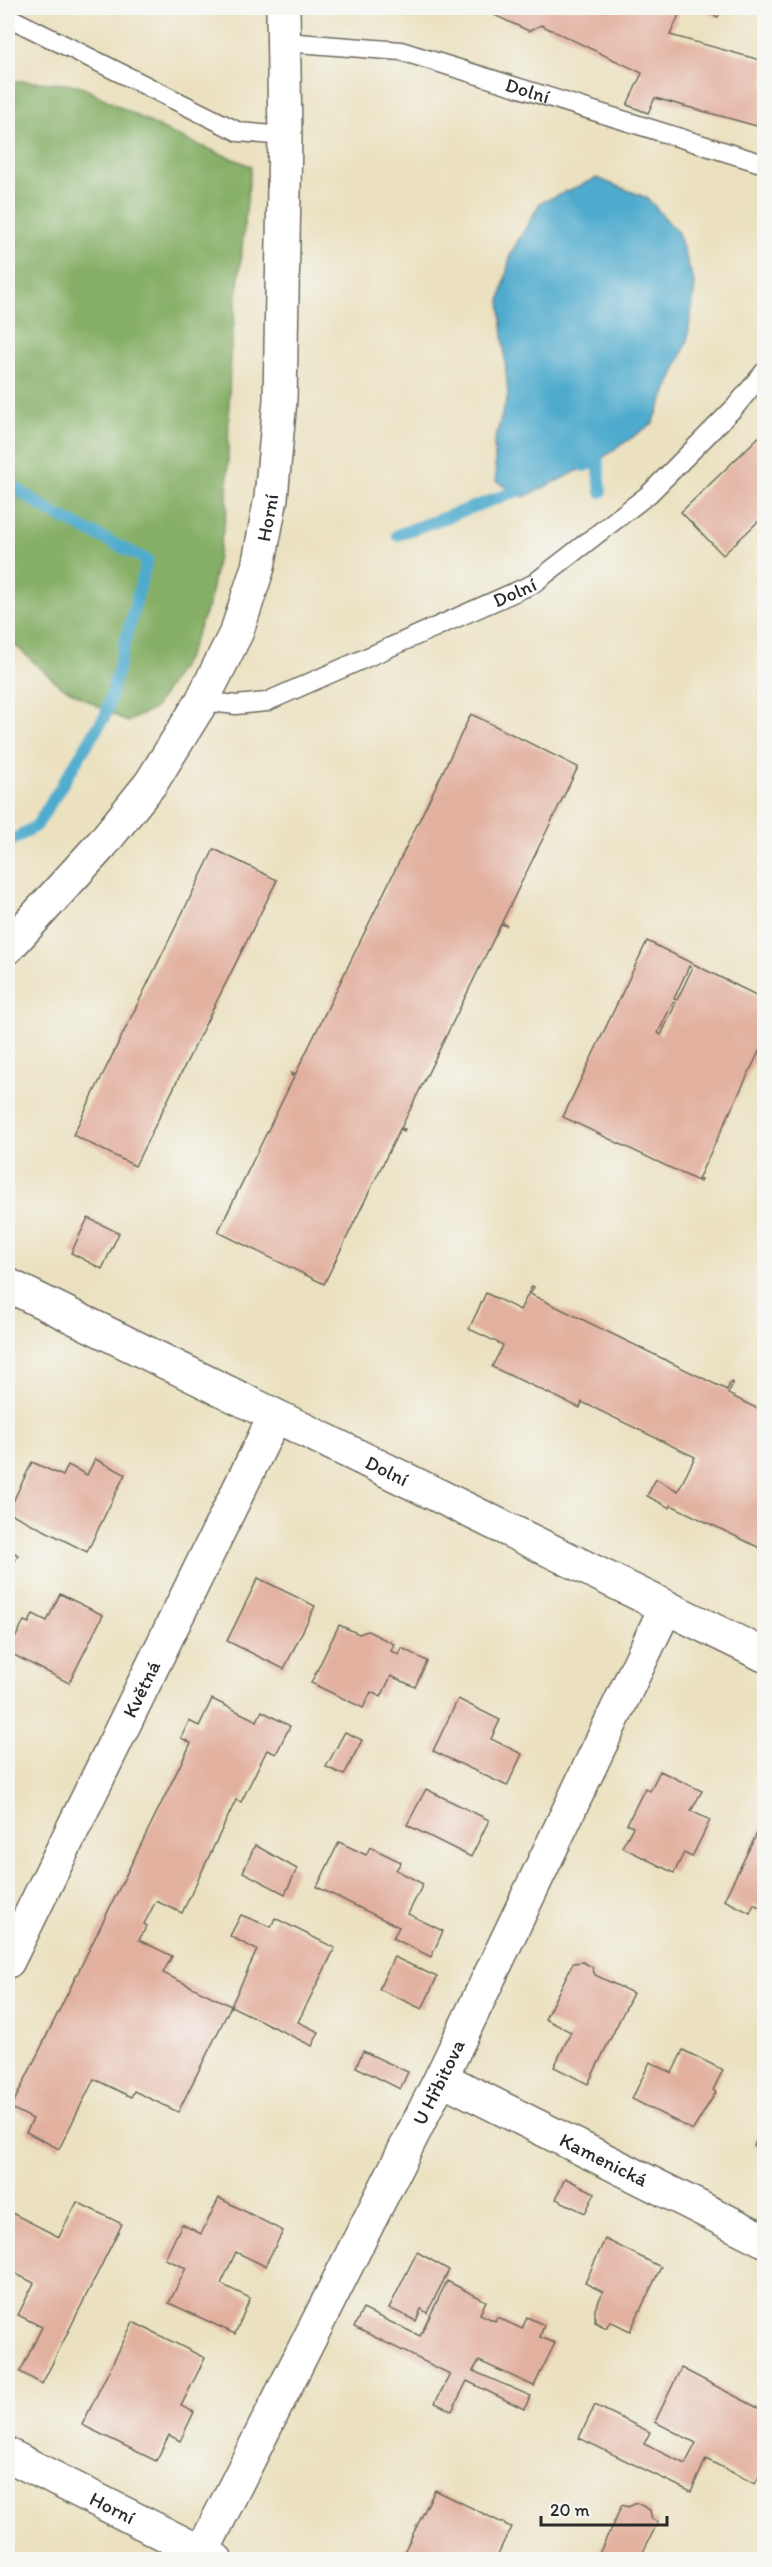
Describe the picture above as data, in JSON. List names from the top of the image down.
{
  "streets": {
    "street": [
      "Dolní",
      "Horní",
      "Květná",
      "U Hřbitova",
      "Kamenická"
    ]
  },
  "crossings": [
    ["Dolní", "Horní"],
    ["Dolní", "Květná"],
    ["Dolní", "U Hřbitova"],
    ["Horní", "U Hřbitova"],
    ["U Hřbitova", "Kamenická"]
  ],
  "scale_bar": "20 m"
}
